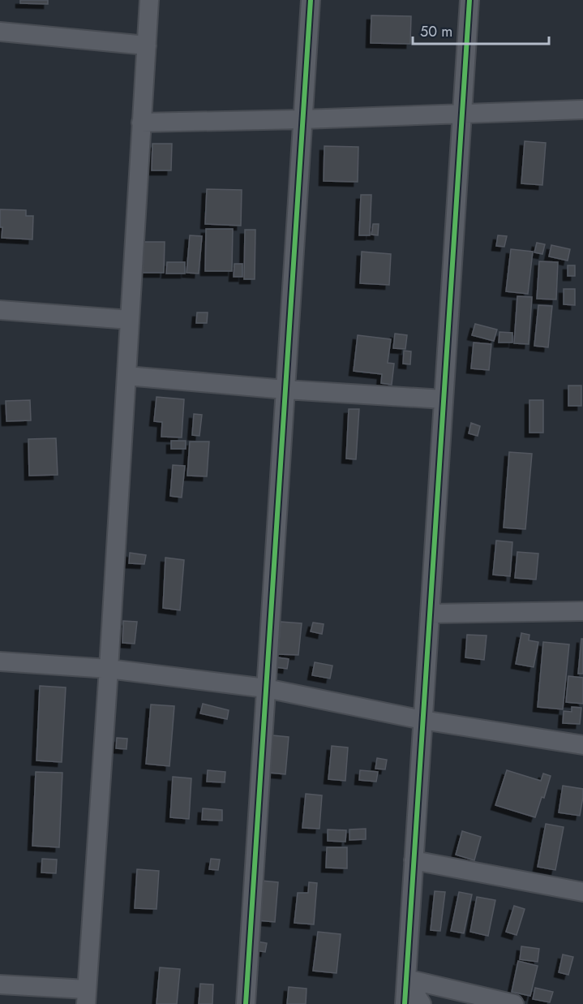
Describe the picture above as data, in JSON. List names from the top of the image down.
{
  "scale_bar": "50 m"
}
